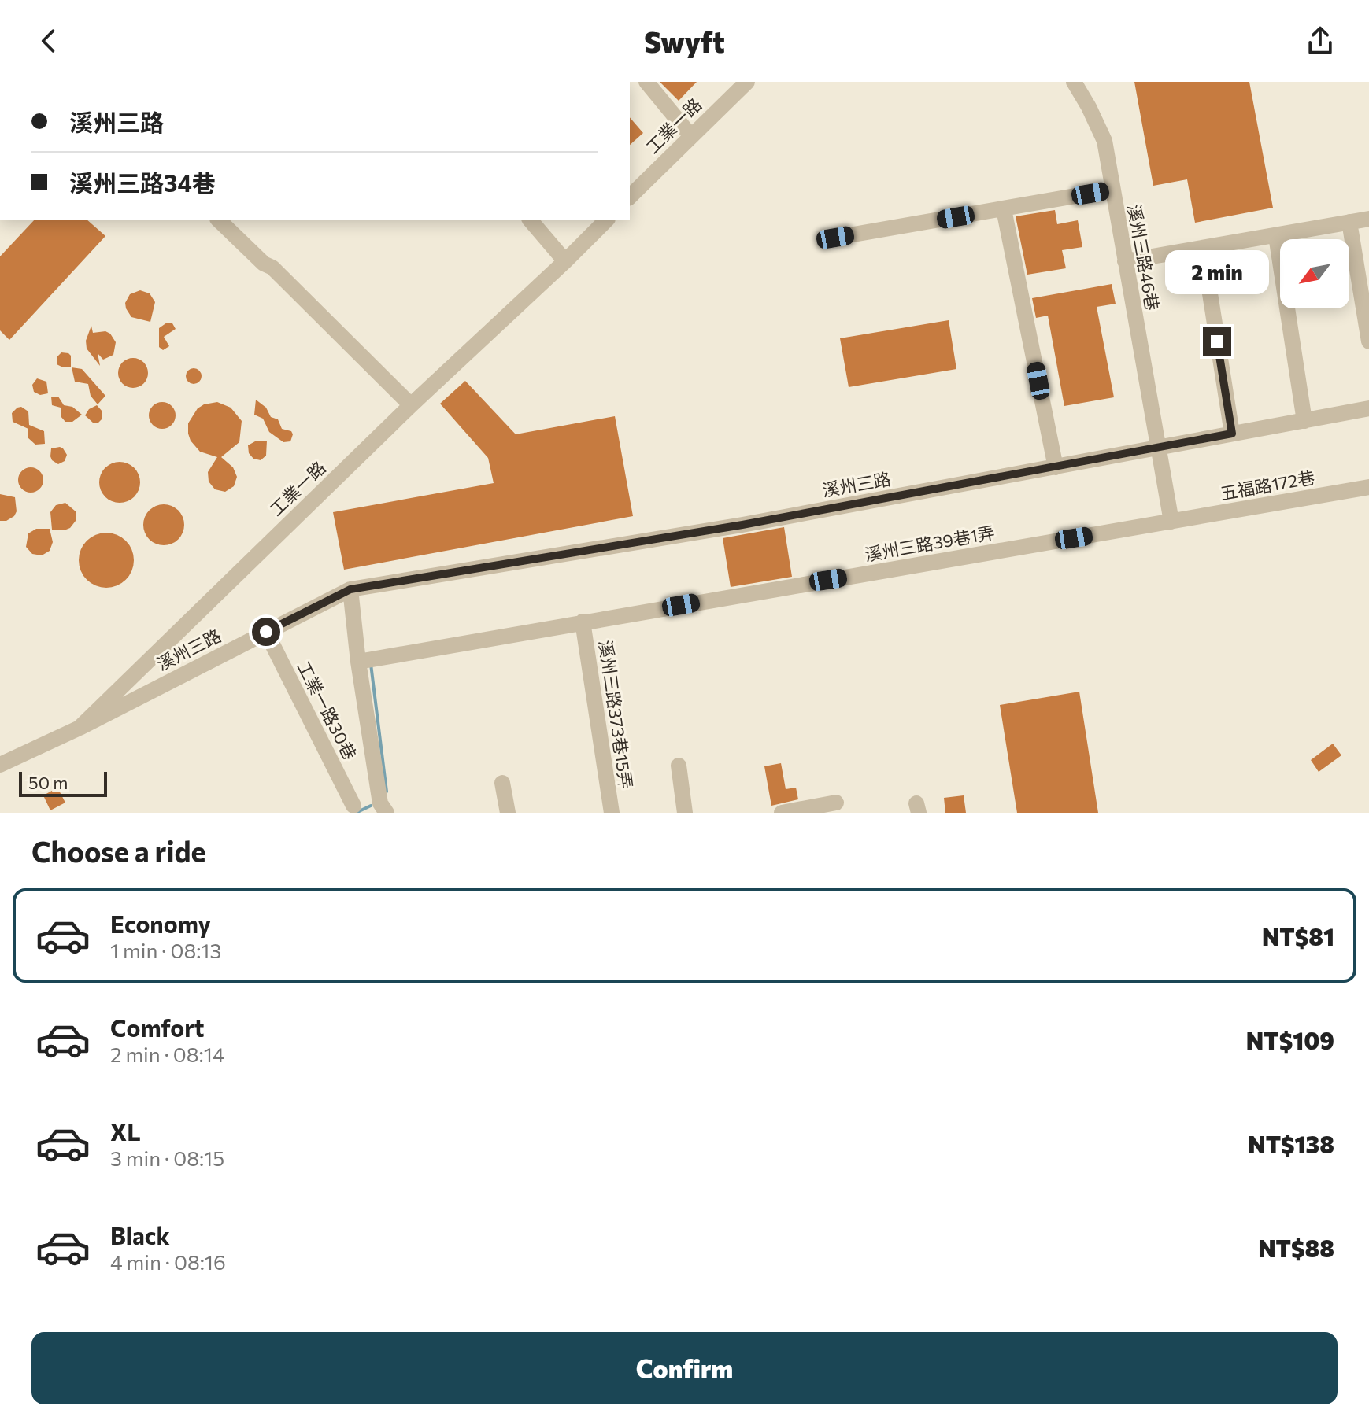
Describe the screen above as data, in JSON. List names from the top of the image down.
{
  "streets": {
    "street": [
      "工業一路",
      "溪州三路46巷",
      "溪州三路",
      "五福路172巷",
      "溪州三路39巷1弄",
      "工業一路30巷",
      "溪州三路373巷15弄"
    ]
  },
  "crossings": [
    ["工業一路", "溪州三路"],
    ["溪州三路46巷", "溪州三路"],
    ["溪州三路", "工業一路30巷"],
    ["五福路172巷", "溪州三路39巷1弄"],
    ["溪州三路39巷1弄", "溪州三路373巷15弄"]
  ],
  "scale_bar": "50 m",
  "north": "bottom left",
  "page": {
    "header": "Swyft",
    "banner": ["溪州三路", "溪州三路34巷"],
    "bubble": "2 min",
    "scale": "50 m",
    "heading": "Choose a ride",
    "list": [
      {
        "name": "Economy",
        "note": "1 min · 08:13",
        "value": "NT$81"
      },
      {
        "name": "Comfort",
        "note": "2 min · 08:14",
        "value": "NT$109"
      },
      {
        "name": "XL",
        "note": "3 min · 08:15",
        "value": "NT$138"
      },
      {
        "name": "Black",
        "note": "4 min · 08:16",
        "value": "NT$88"
      }
    ],
    "buttons": "Confirm"
  }
}
